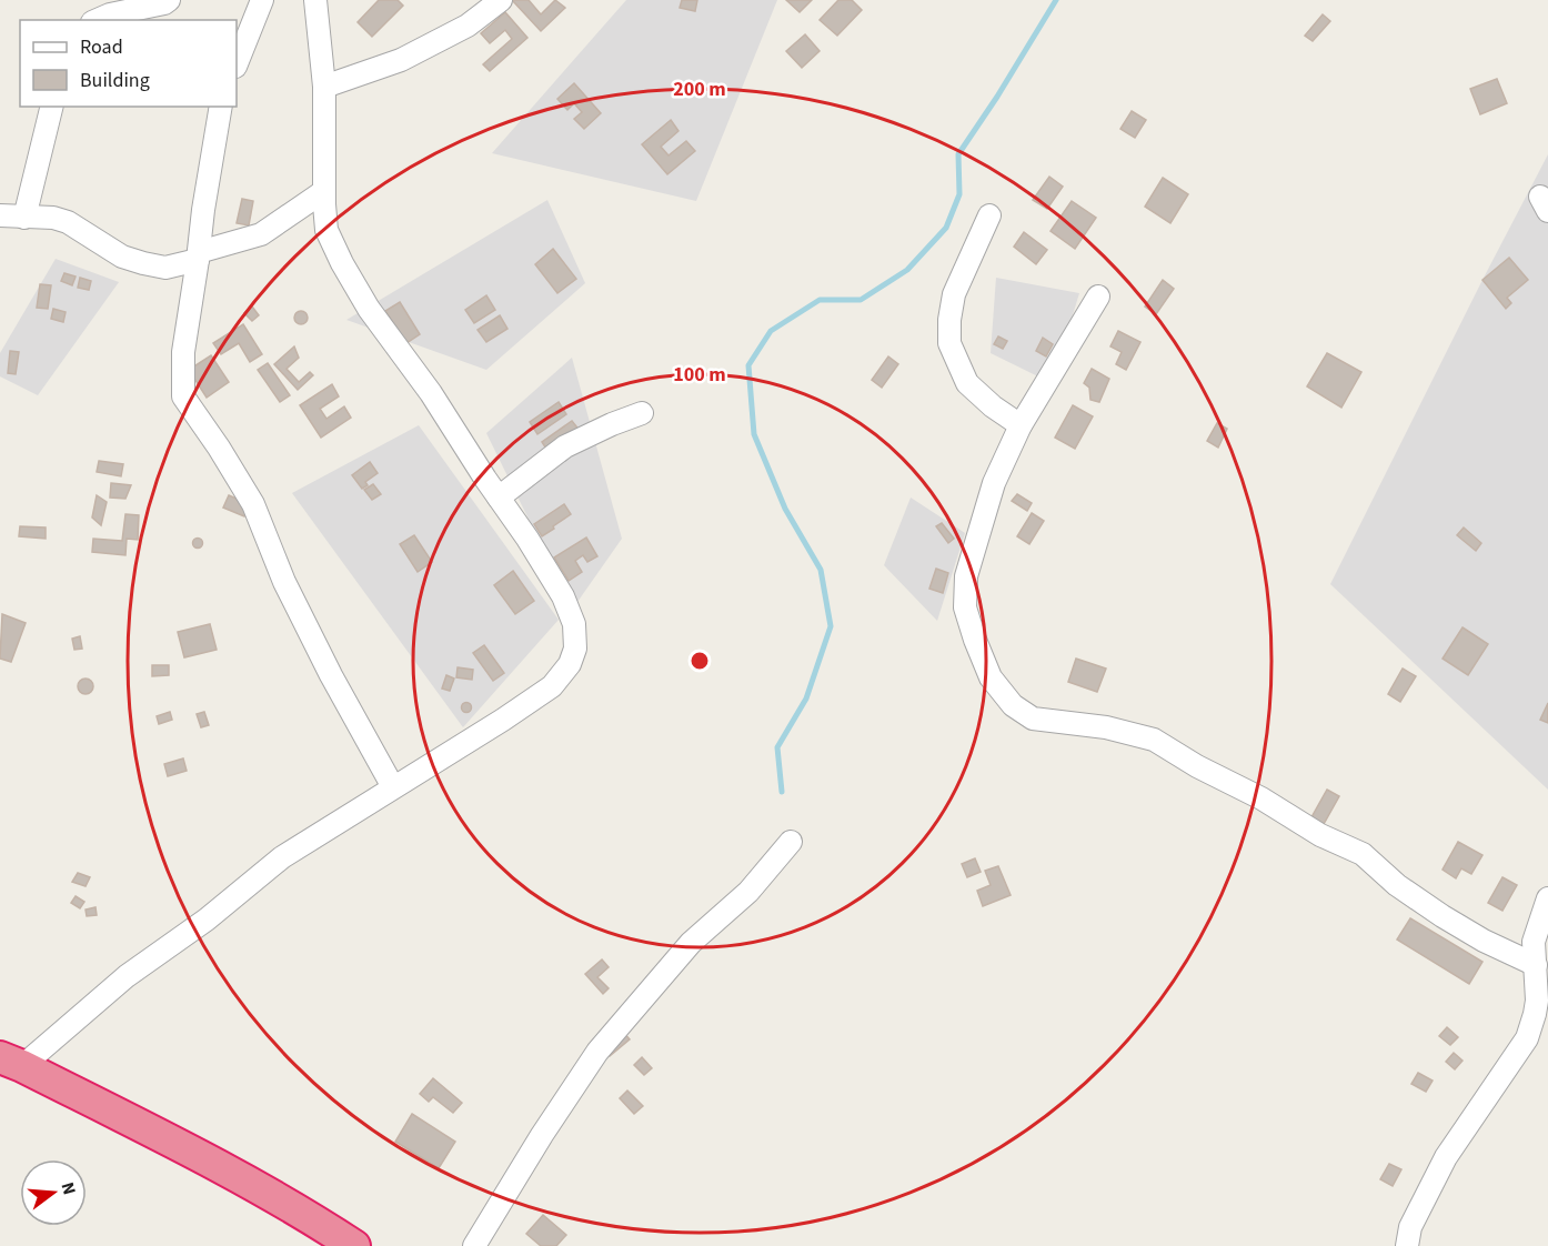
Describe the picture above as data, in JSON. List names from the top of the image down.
{
  "legend": ["Road", "Building"],
  "north": "right",
  "rings": ["200 m", "100 m"]
}
